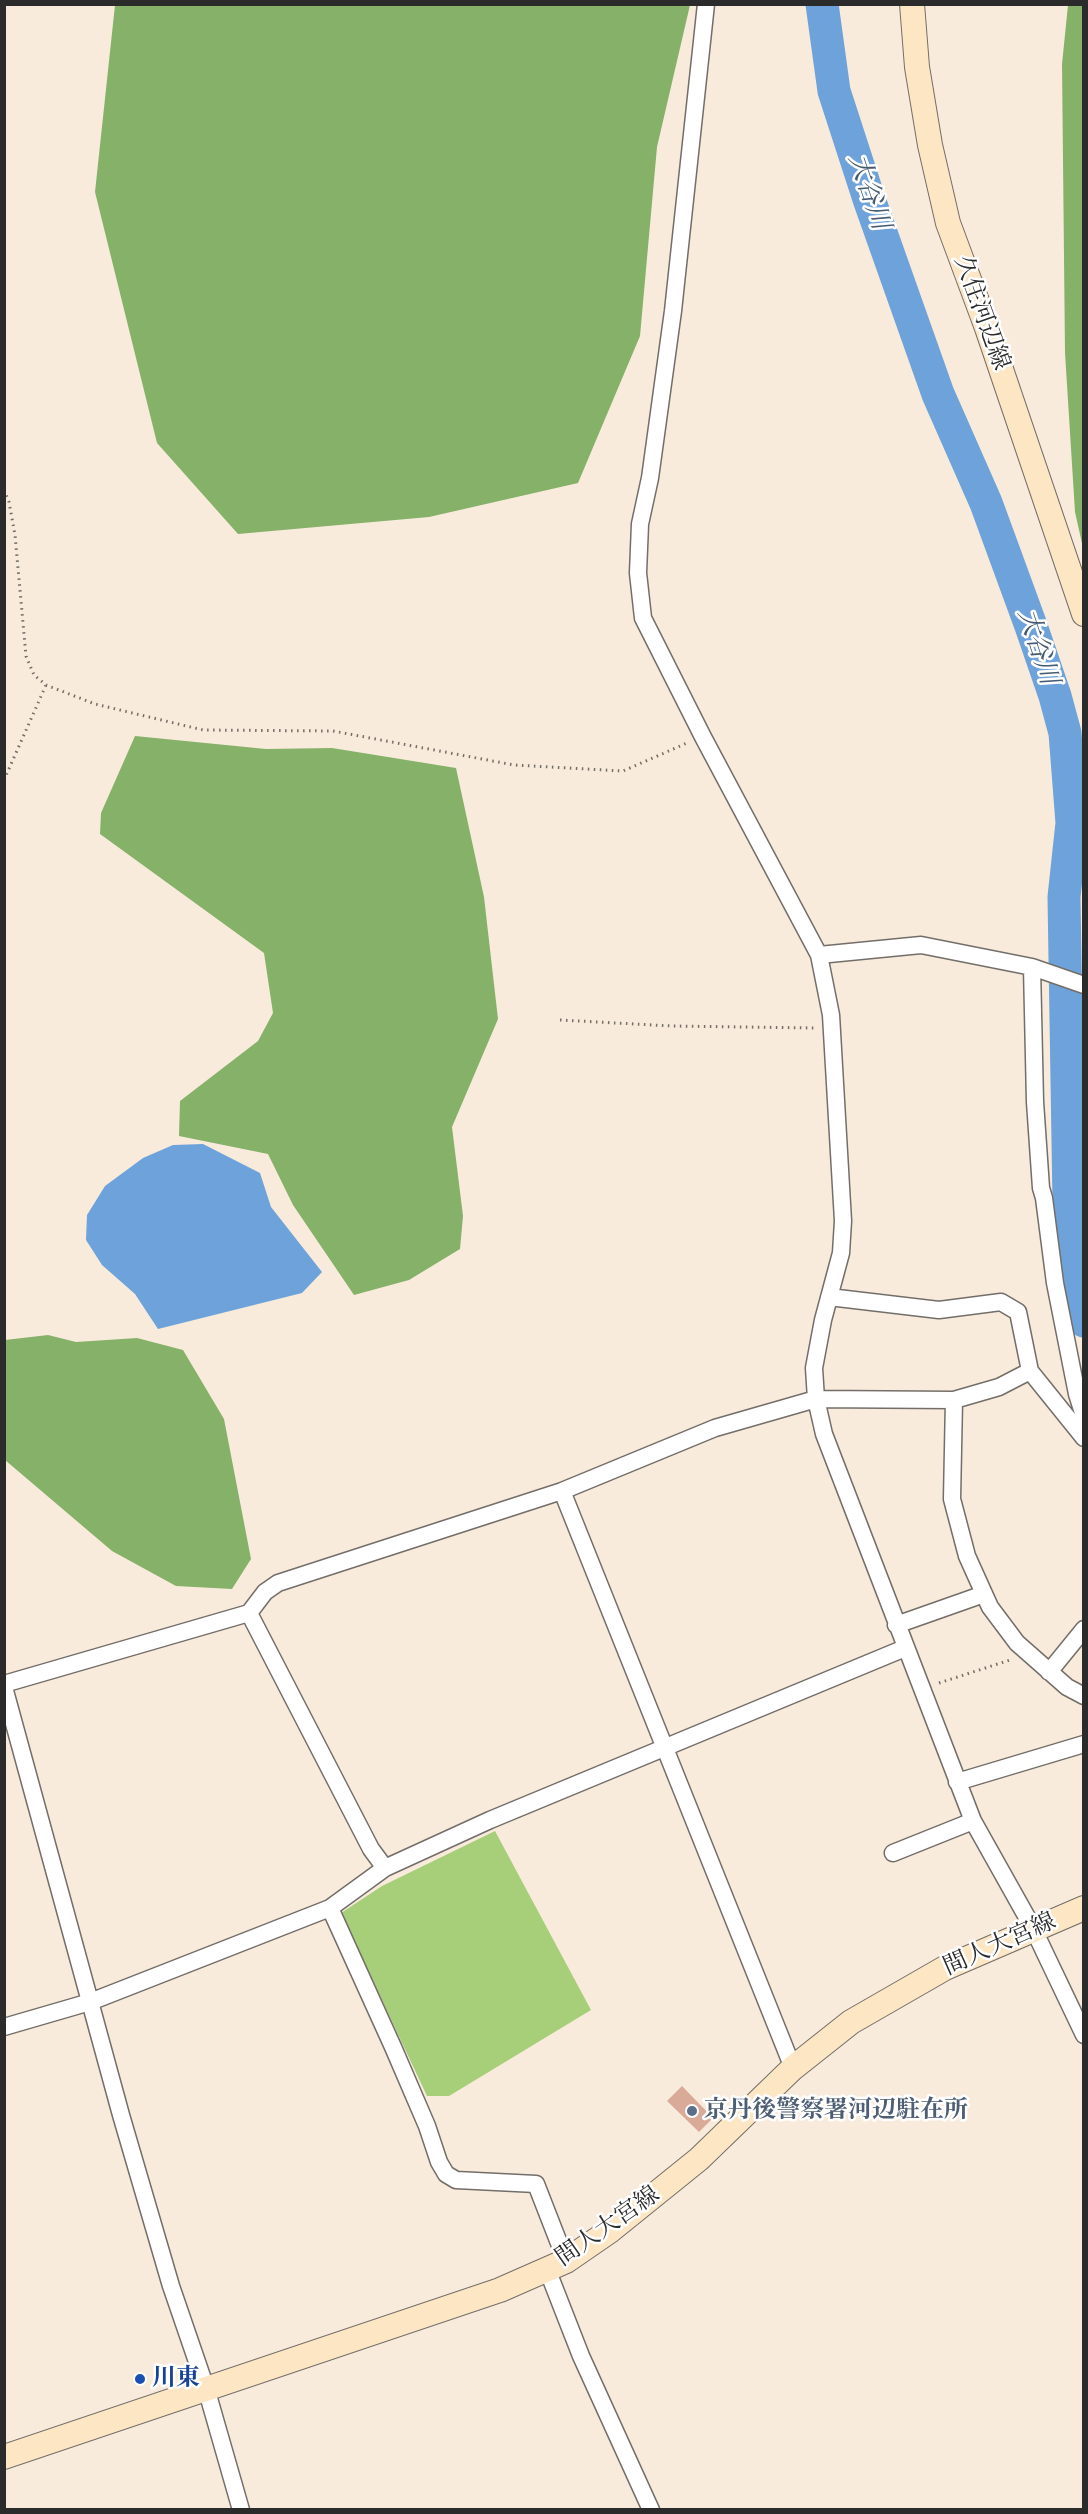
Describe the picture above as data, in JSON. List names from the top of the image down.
{
  "streets": {
    "main road": ["久住河辺線", "間人大宮線"]
  },
  "water": ["大谷川"],
  "places": ["京丹後警察署河辺駐在所", "川東"]
}
